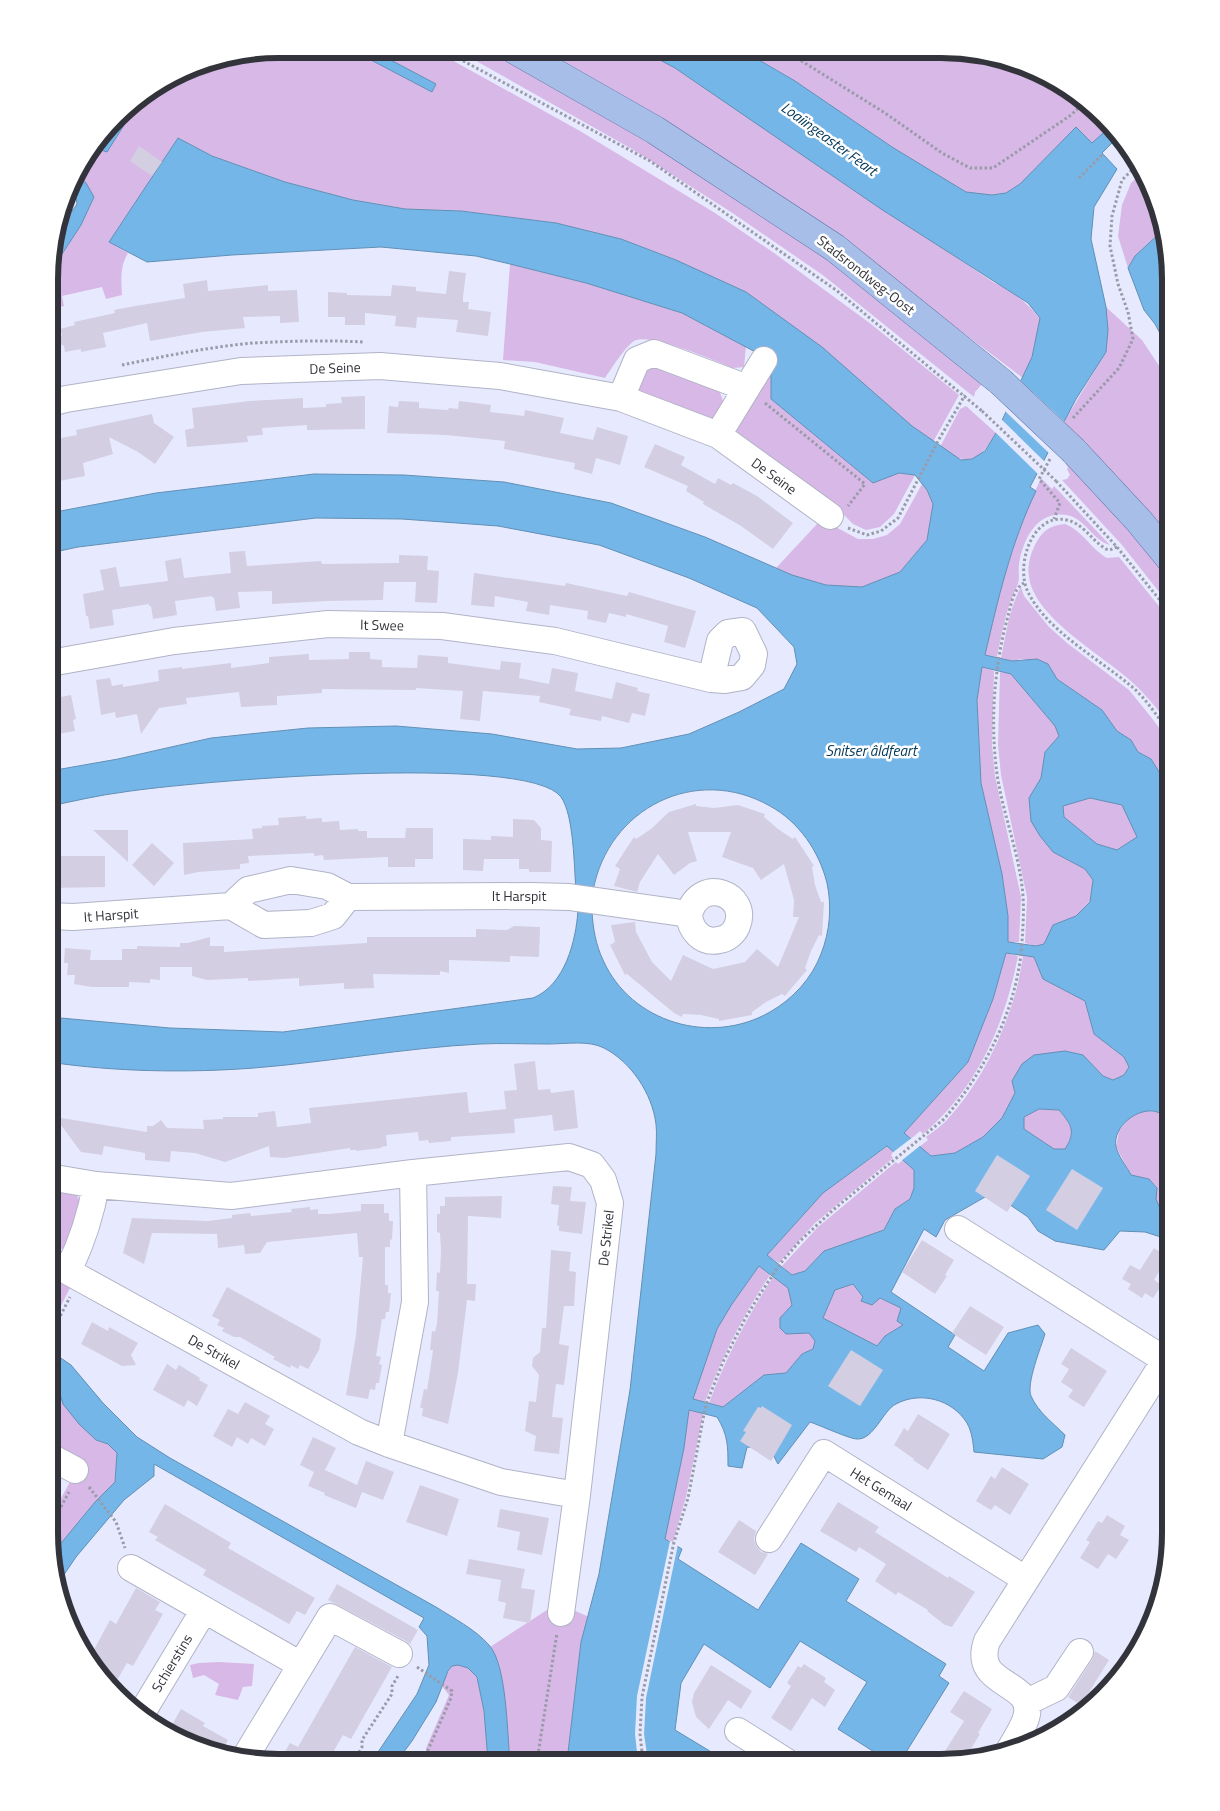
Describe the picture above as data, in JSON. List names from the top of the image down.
{
  "streets": {
    "main road": ["Stadsrondweg-Oost"],
    "street": [
      "De Seine",
      "It Swee",
      "It Harspit",
      "De Strikel",
      "Het Gemaal",
      "Schierstins"
    ]
  },
  "water": ["Loaiïngeaster Feart", "Snitser âldfeart"]
}
